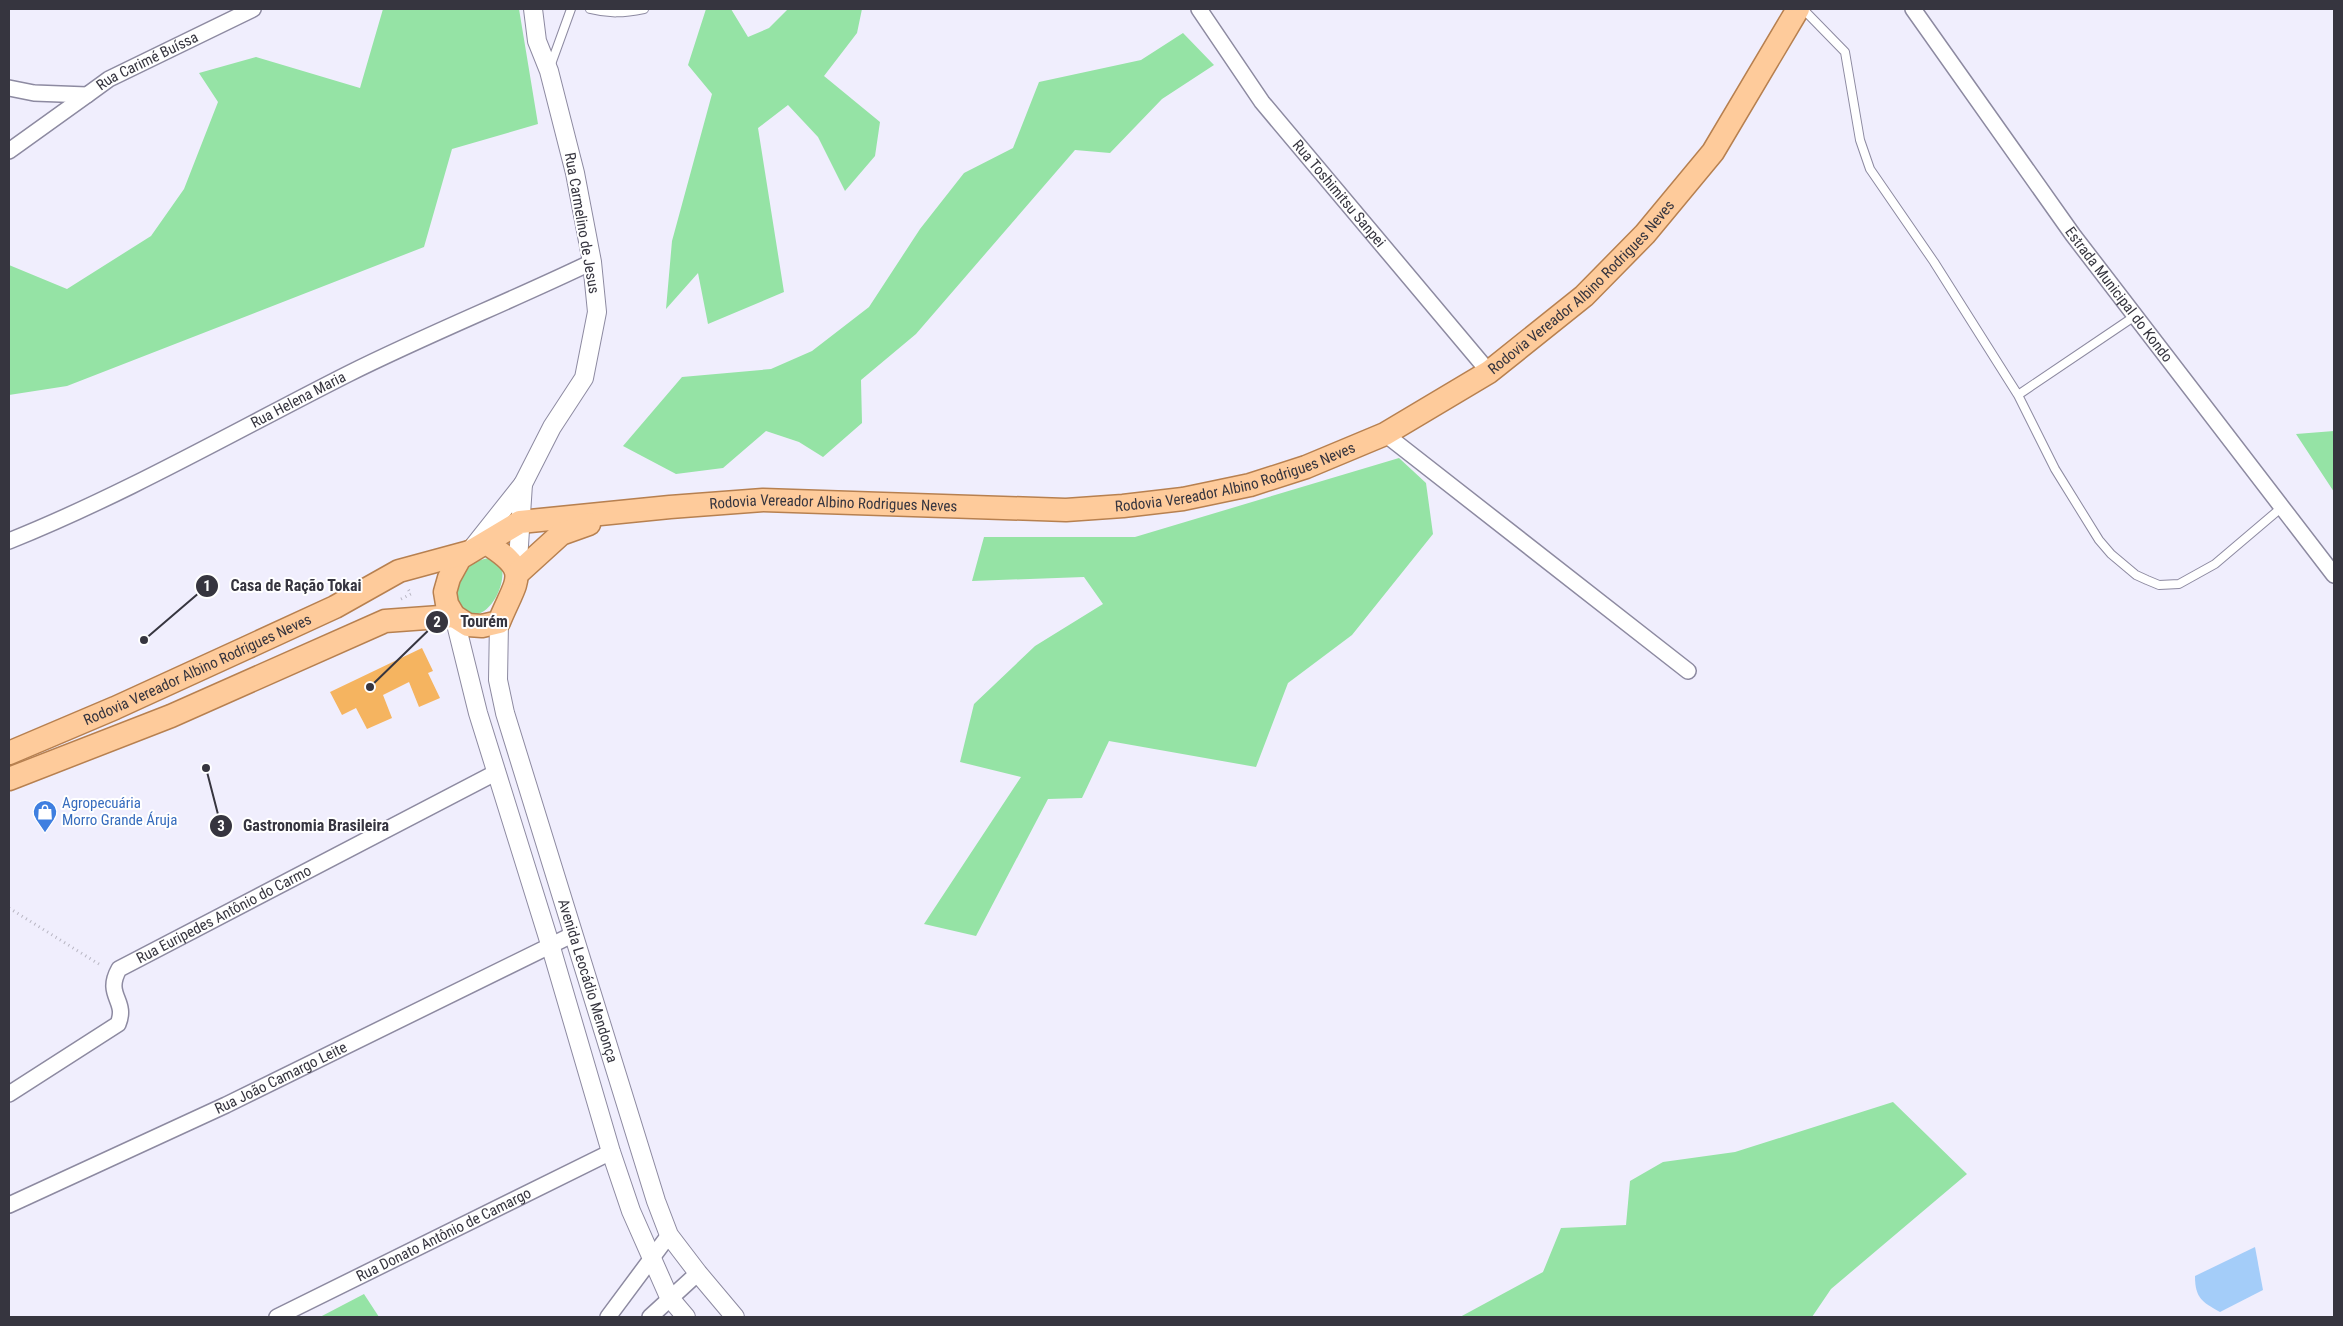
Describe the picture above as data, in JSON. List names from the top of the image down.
{
  "streets": {
    "main road": ["Rodovia Vereador Albino Rodrigues Neves"],
    "street": [
      "Rua Carimé Buíssa",
      "Rua Toshimitsu Sanpei",
      "Rua Carmelino de Jesus",
      "Estrada Municipal do Kondo",
      "Rua Helena Maria",
      "Rua Euripedes Antônio do Carmo",
      "Avenida Leocádio Mendonça",
      "Rua João Camargo Leite",
      "Rua Donato Antônio de Camargo"
    ]
  },
  "crossings": [
    ["Rua Toshimitsu Sanpei", "Rodovia Vereador Albino Rodrigues Neves"],
    ["Rua Carmelino de Jesus", "Rodovia Vereador Albino Rodrigues Neves"],
    ["Rua Carmelino de Jesus", "Rua Helena Maria"],
    ["Rua Carmelino de Jesus", "Avenida Leocádio Mendonça"],
    ["Rodovia Vereador Albino Rodrigues Neves", "Avenida Leocádio Mendonça"],
    ["Rua Euripedes Antônio do Carmo", "Avenida Leocádio Mendonça"],
    ["Avenida Leocádio Mendonça", "Rua João Camargo Leite"],
    ["Avenida Leocádio Mendonça", "Rua Donato Antônio de Camargo"]
  ],
  "places": {
    "other": ["Casa de Ração Tokai", "Tourém", "Gastronomia Brasileira"],
    "shop": ["Agropecuária Morro Grande Áruja"]
  }
}
